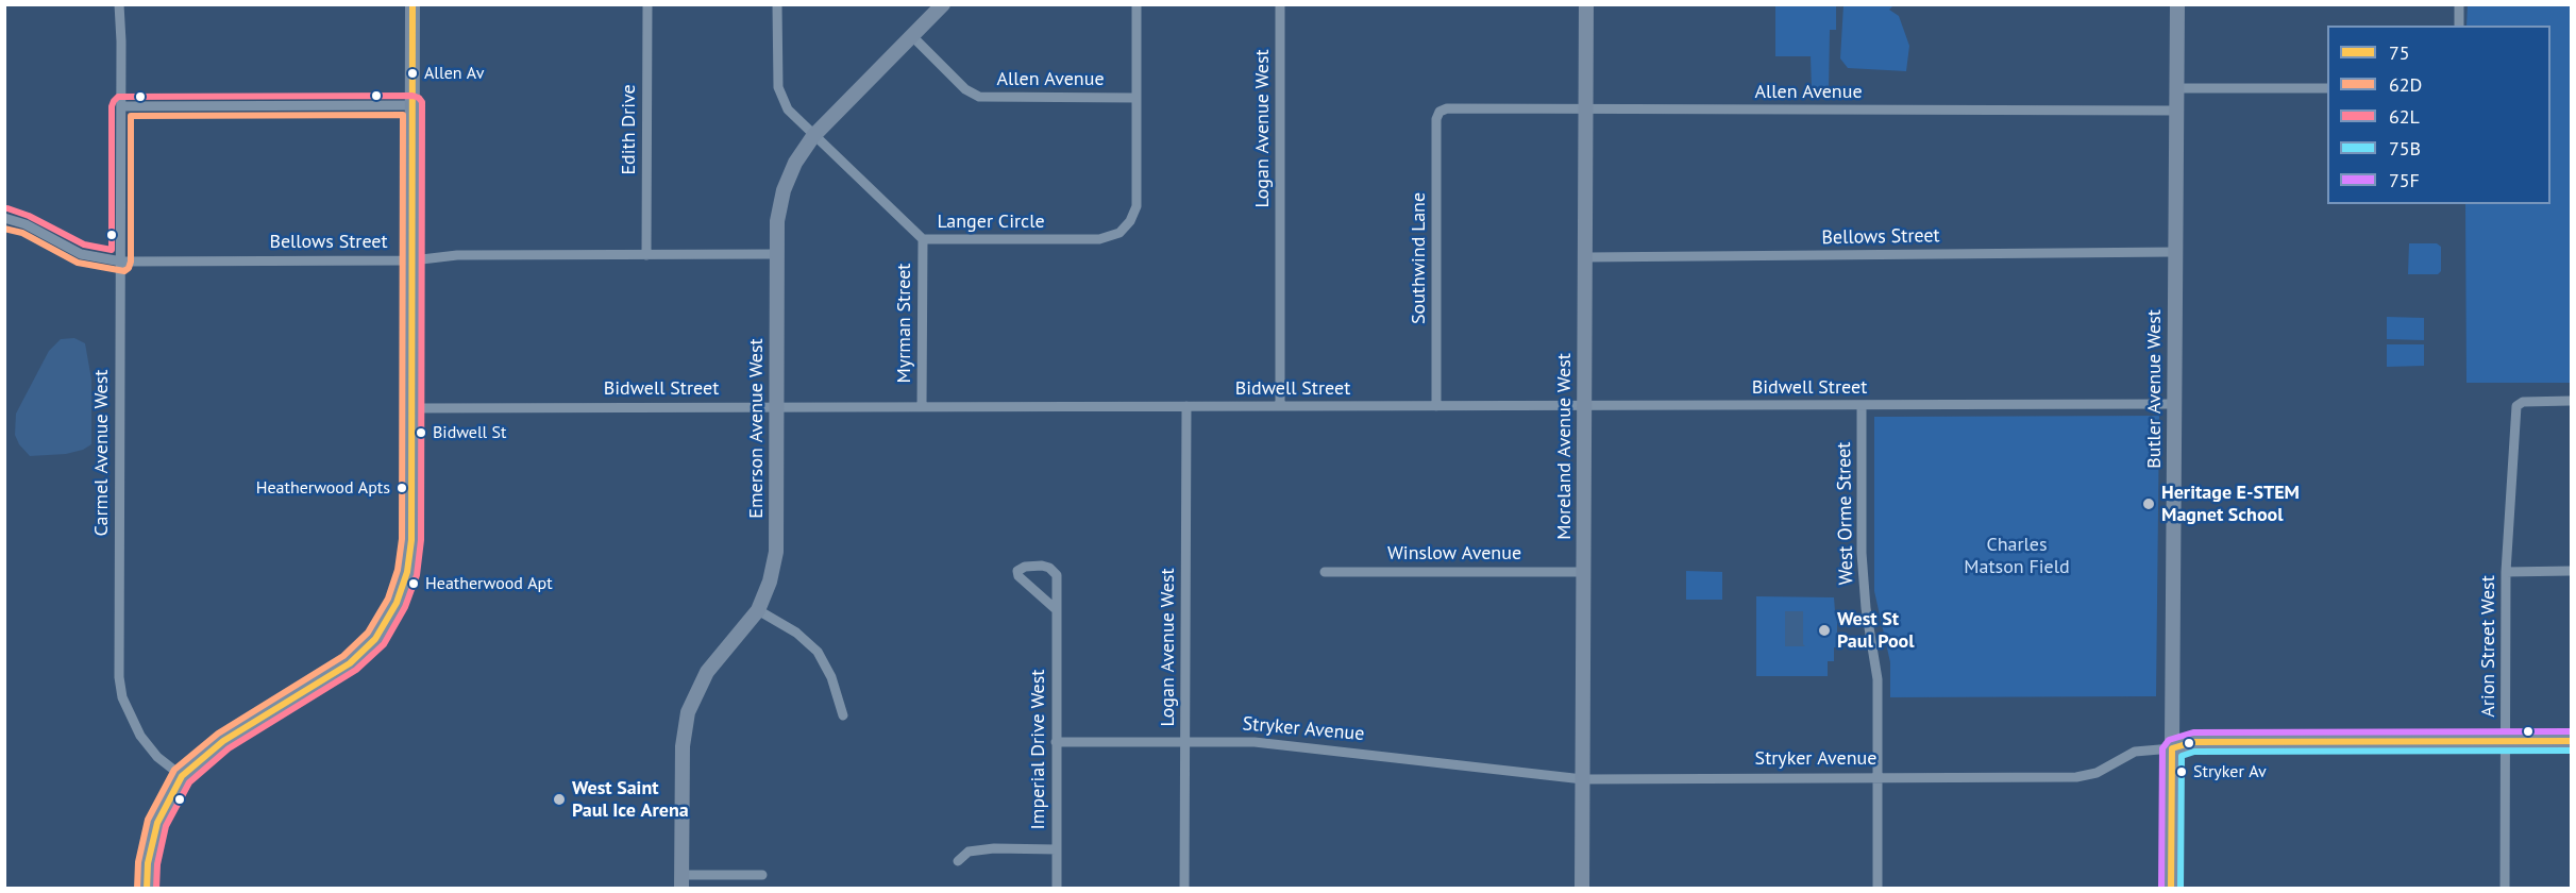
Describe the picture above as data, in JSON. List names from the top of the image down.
{
  "streets": {
    "street": [
      "Allen Avenue",
      "Logan Avenue West",
      "Edith Drive",
      "Langer Circle",
      "Bellows Street",
      "Southwind Lane",
      "Myrman Street",
      "Bidwell Street",
      "Butler Avenue West",
      "Emerson Avenue West",
      "Moreland Avenue West",
      "Carmel Avenue West",
      "West Orme Street",
      "Winslow Avenue",
      "Arion Street West",
      "Stryker Avenue",
      "Imperial Drive West"
    ]
  },
  "crossings": [
    ["Allen Avenue", "Langer Circle"],
    ["Allen Avenue", "Southwind Lane"],
    ["Allen Avenue", "Butler Avenue West"],
    ["Allen Avenue", "Emerson Avenue West"],
    ["Allen Avenue", "Moreland Avenue West"],
    ["Logan Avenue West", "Bidwell Street"],
    ["Logan Avenue West", "Stryker Avenue"],
    ["Edith Drive", "Bellows Street"],
    ["Langer Circle", "Myrman Street"],
    ["Langer Circle", "Emerson Avenue West"],
    ["Bellows Street", "Butler Avenue West"],
    ["Bellows Street", "Emerson Avenue West"],
    ["Bellows Street", "Moreland Avenue West"],
    ["Bellows Street", "Carmel Avenue West"],
    ["Southwind Lane", "Bidwell Street"],
    ["Myrman Street", "Bidwell Street"],
    ["Bidwell Street", "Butler Avenue West"],
    ["Bidwell Street", "Emerson Avenue West"],
    ["Bidwell Street", "Moreland Avenue West"],
    ["Bidwell Street", "West Orme Street"],
    ["Butler Avenue West", "Stryker Avenue"],
    ["Moreland Avenue West", "Winslow Avenue"],
    ["Moreland Avenue West", "Stryker Avenue"],
    ["West Orme Street", "Stryker Avenue"],
    ["Arion Street West", "Stryker Avenue"],
    ["Stryker Avenue", "Imperial Drive West"]
  ],
  "parks": ["Charles Matson Field"],
  "places": [
    "Allen Av",
    "Bidwell St",
    "Heatherwood Apts",
    "Heritage E-STEM Magnet School",
    "Heatherwood Apt",
    "West St Paul Pool",
    "Stryker Av",
    "West Saint Paul Ice Arena"
  ],
  "lines": [
    "transit line 75",
    "transit line 62L",
    "transit line 62D",
    "transit line 75F",
    "transit line 75B"
  ],
  "legend": [
    "75",
    "62D",
    "62L",
    "75B",
    "75F"
  ]
}
